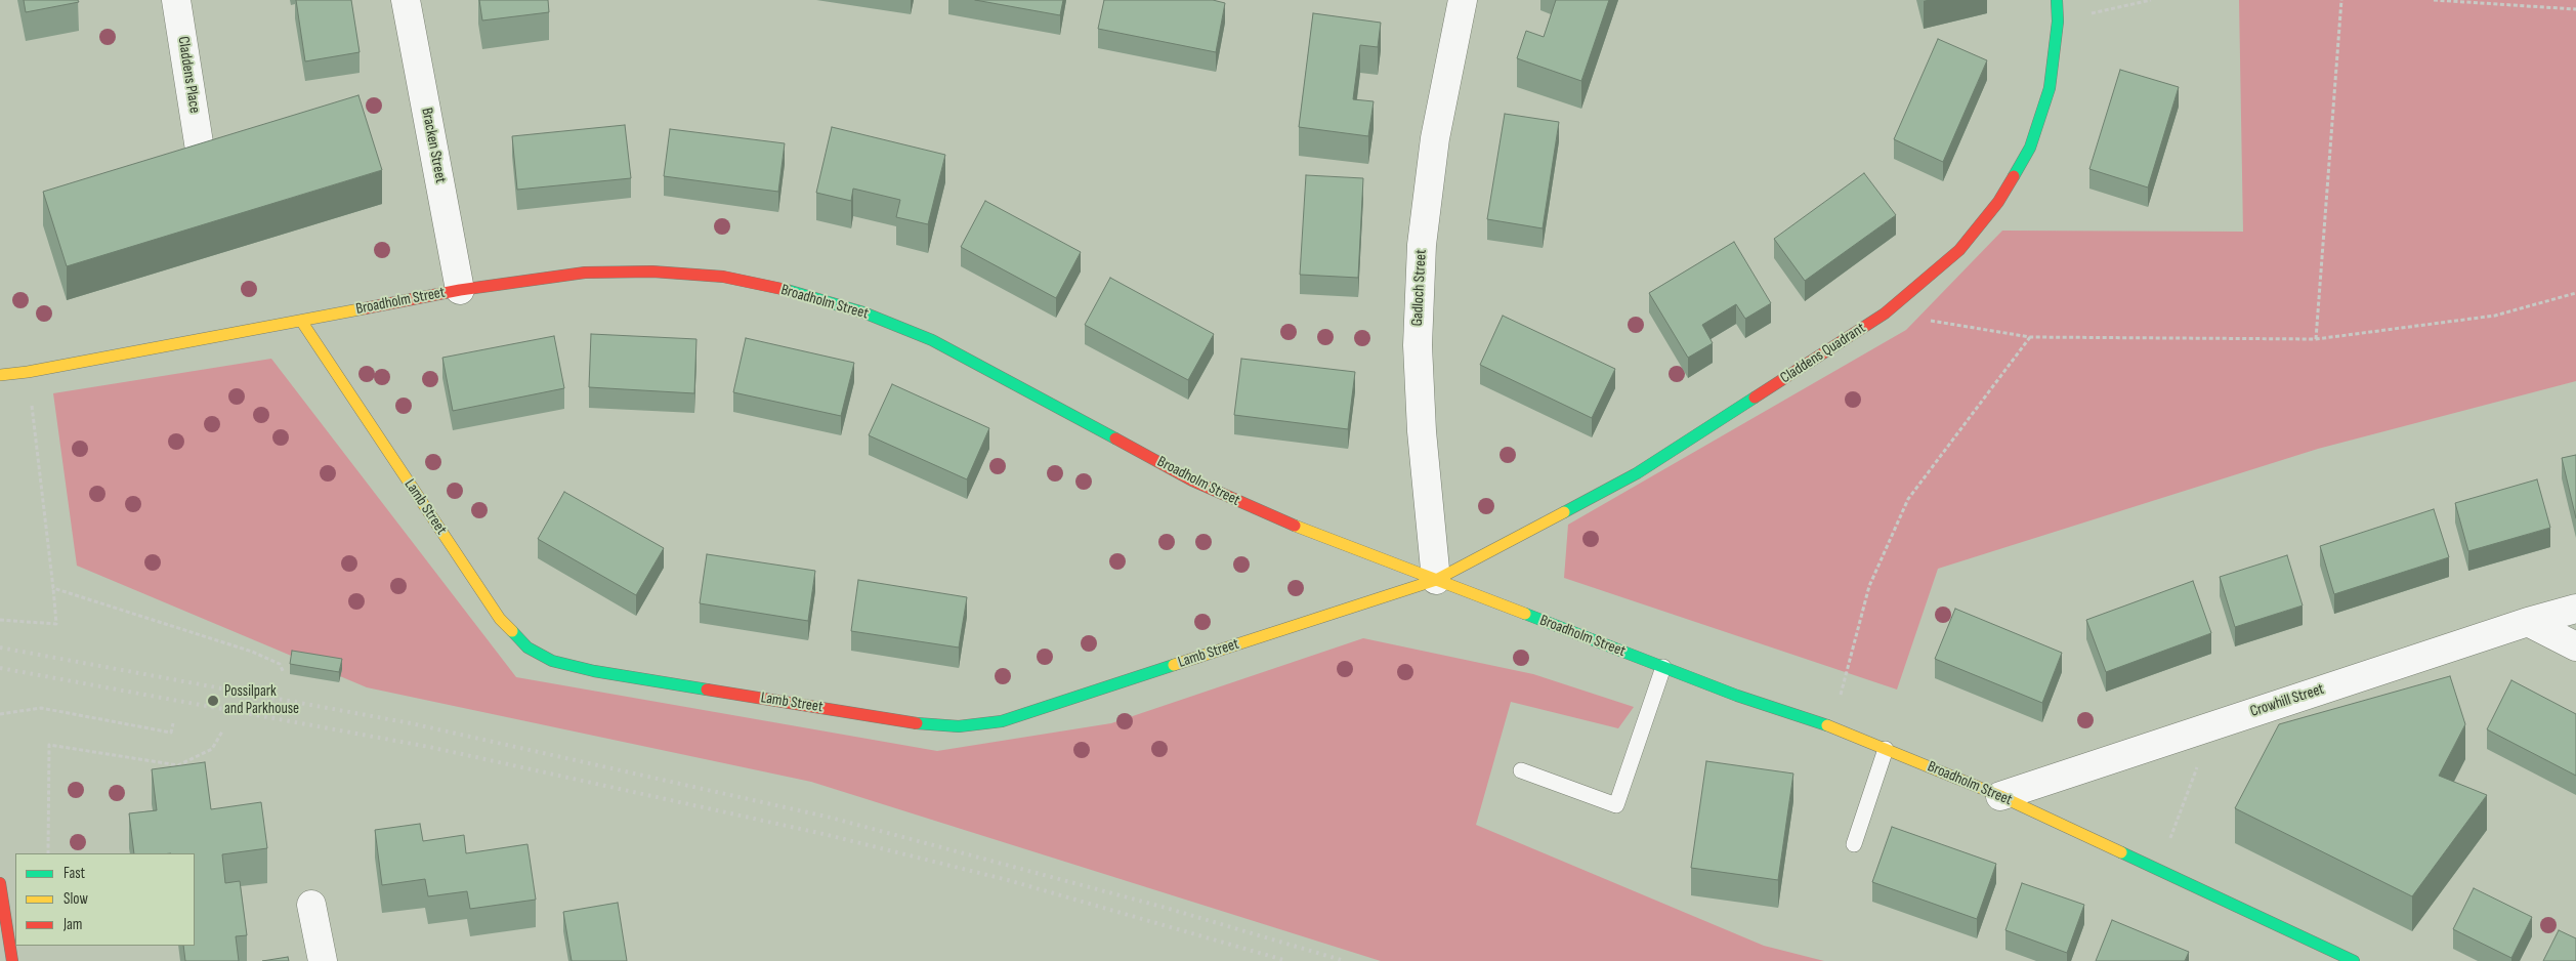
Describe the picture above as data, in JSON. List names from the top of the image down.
{
  "streets": {
    "street": [
      "Claddens Place",
      "Bracken Street",
      "Gadloch Street",
      "Broadholm Street",
      "Claddens Quadrant",
      "Lamb Street",
      "Crowhill Street"
    ]
  },
  "crossings": [
    ["Bracken Street", "Broadholm Street"],
    ["Gadloch Street", "Broadholm Street"],
    ["Gadloch Street", "Claddens Quadrant"],
    ["Gadloch Street", "Lamb Street"],
    ["Broadholm Street", "Claddens Quadrant"],
    ["Broadholm Street", "Lamb Street"],
    ["Broadholm Street", "Crowhill Street"],
    ["Claddens Quadrant", "Lamb Street"]
  ],
  "places": ["Possilpark and Parkhouse"],
  "legend": ["Fast", "Slow", "Jam"]
}
